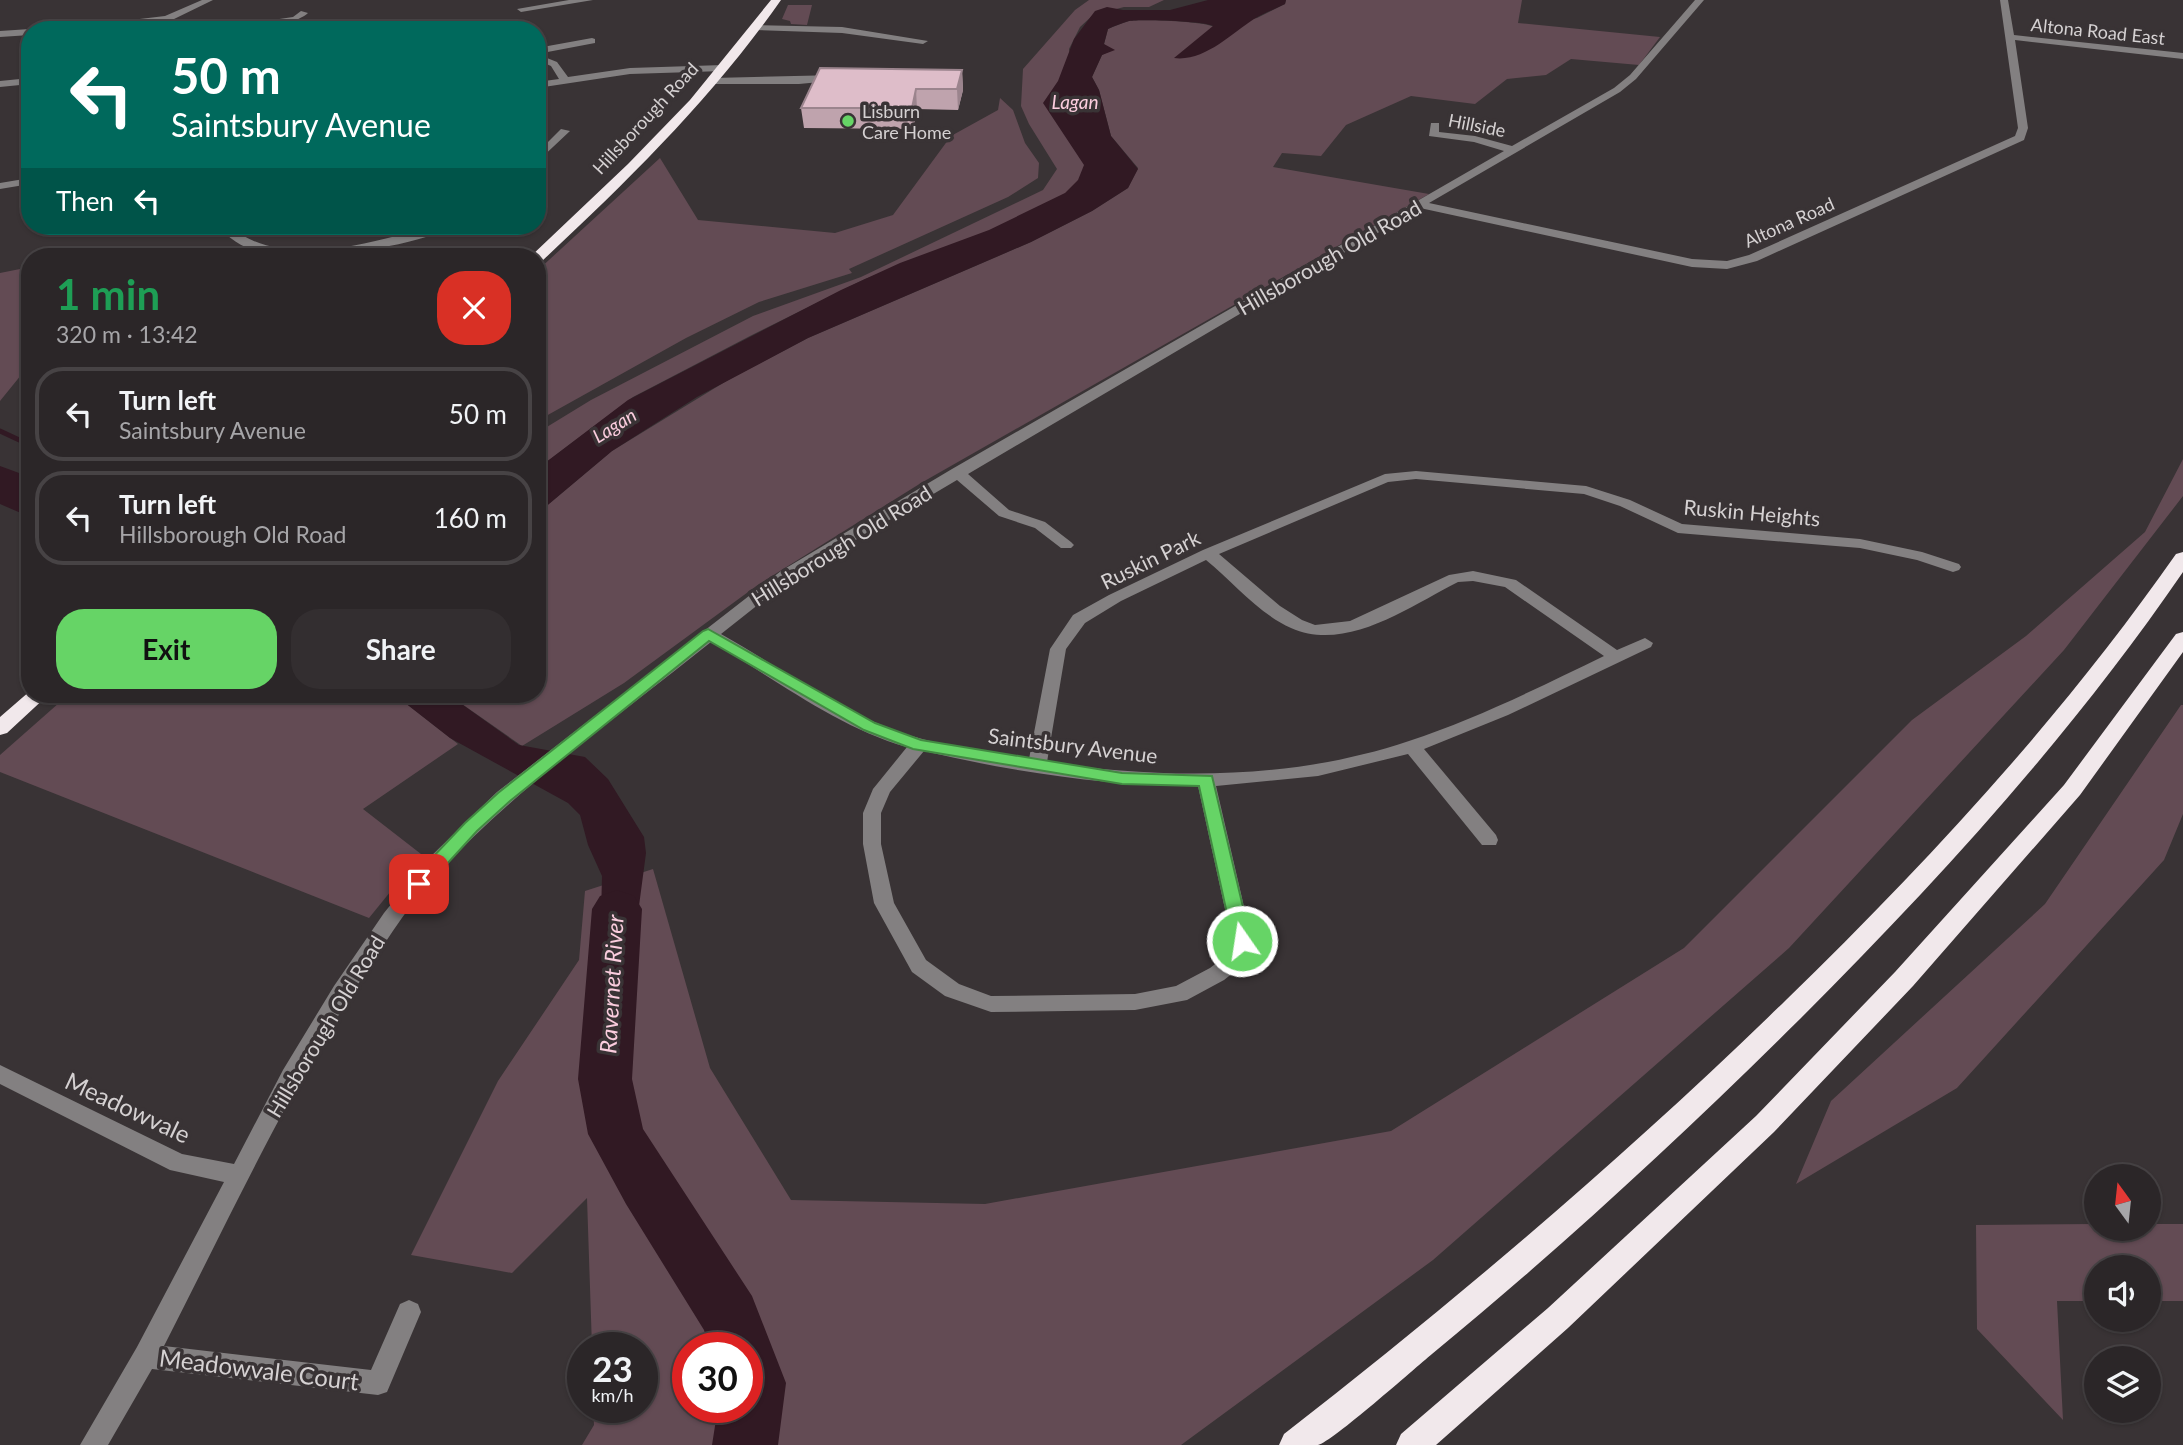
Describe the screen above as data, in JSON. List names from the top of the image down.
{
  "streets": {
    "highway": ["Hillsborough Road"],
    "street": [
      "Altona Road East",
      "Hillside",
      "Altona Road",
      "Hillsborough Old Road",
      "Ruskin Heights",
      "Ruskin Park",
      "Saintsbury Avenue",
      "Meadowvale",
      "Meadowvale Court"
    ]
  },
  "crossings": [
    ["Altona Road East", "Altona Road"],
    ["Hillside", "Hillsborough Old Road"],
    ["Altona Road", "Hillsborough Old Road"],
    ["Hillsborough Old Road", "Saintsbury Avenue"],
    ["Hillsborough Old Road", "Meadowvale"],
    ["Hillsborough Old Road", "Meadowvale Court"],
    ["Ruskin Heights", "Ruskin Park"],
    ["Ruskin Park", "Saintsbury Avenue"]
  ],
  "water": ["Lagan", "Ravernet River"],
  "places": ["Lisburn Care Home"],
  "north": "top",
  "page": {
    "turn": ["50 m", "Saintsbury Avenue"],
    "then": "Then",
    "heading": ["1 min", "320 m · 13:42"],
    "list": [
      {
        "name": "Turn left",
        "note": "Saintsbury Avenue",
        "value": "50 m"
      },
      {
        "name": "Turn left",
        "note": "Hillsborough Old Road",
        "value": "160 m"
      }
    ],
    "buttons": ["Exit", "Share"],
    "speed": "23 km/h",
    "limit": "30"
  }
}
